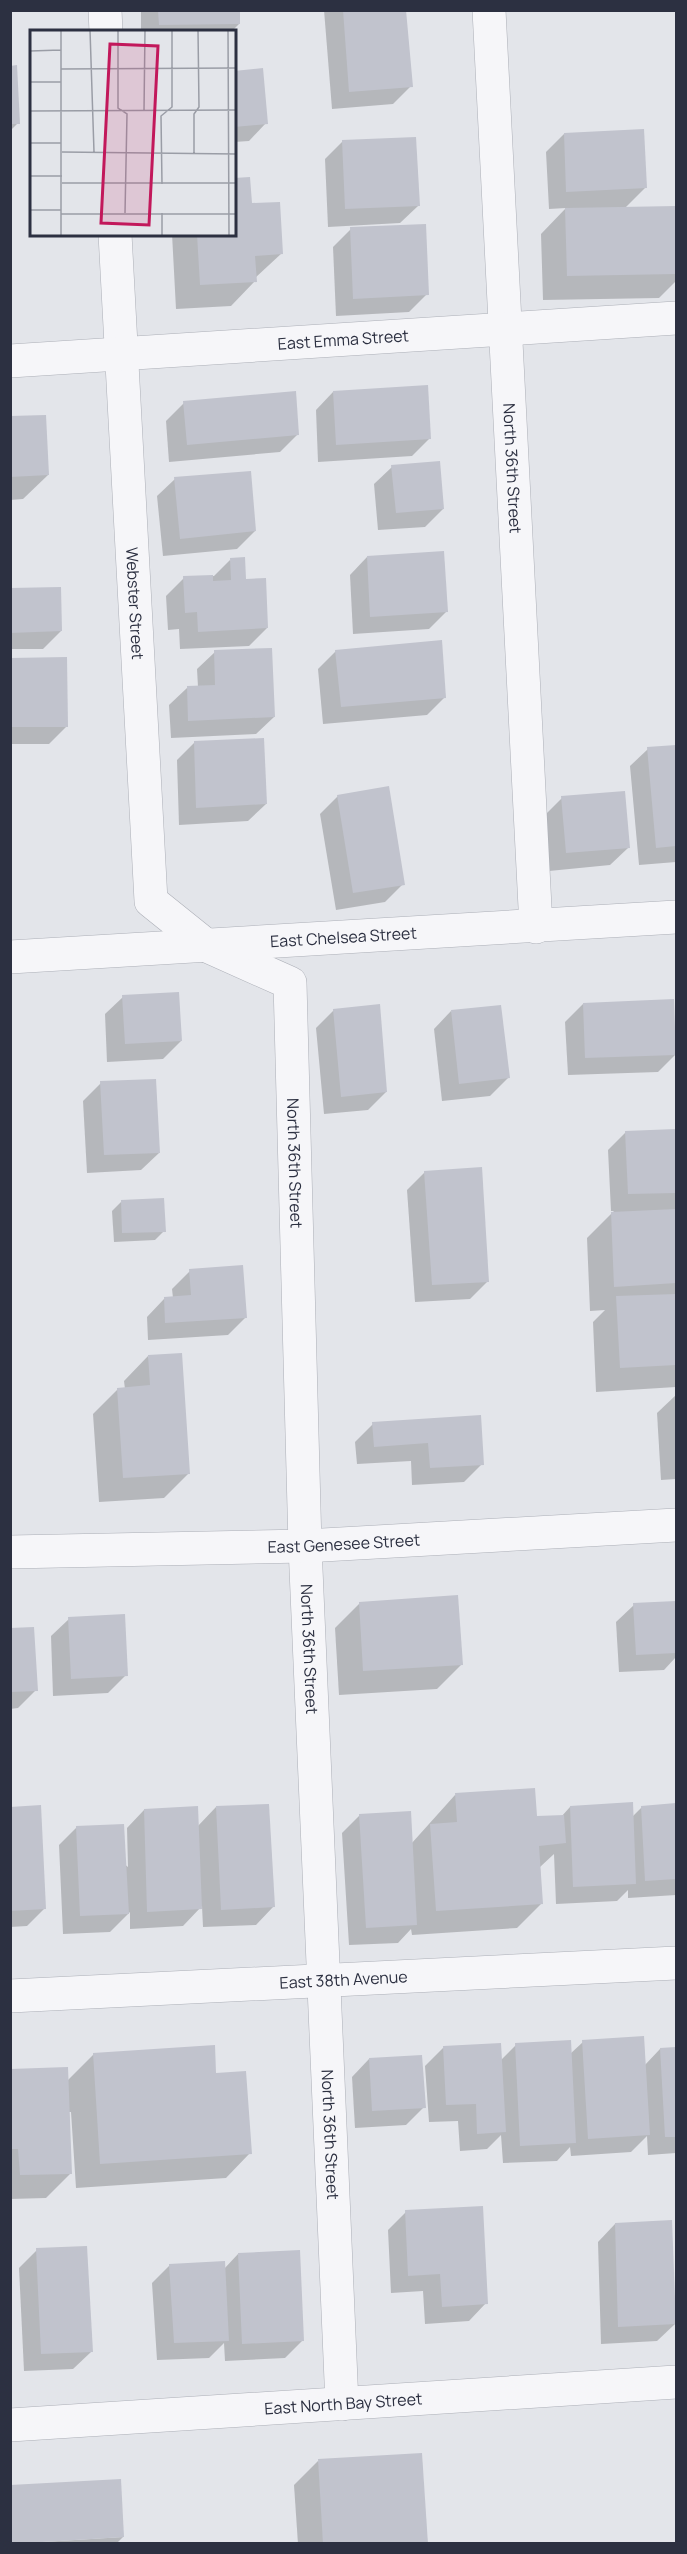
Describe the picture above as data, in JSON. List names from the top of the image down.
{
  "streets": {
    "street": [
      "East Emma Street",
      "North 36th Street",
      "Webster Street",
      "East Chelsea Street",
      "East Genesee Street",
      "East 38th Avenue",
      "East North Bay Street"
    ]
  },
  "crossings": [
    ["East Emma Street", "North 36th Street"],
    ["East Emma Street", "Webster Street"],
    ["North 36th Street", "Webster Street"],
    ["North 36th Street", "East Chelsea Street"],
    ["North 36th Street", "East Genesee Street"],
    ["North 36th Street", "East 38th Avenue"],
    ["North 36th Street", "East North Bay Street"],
    ["Webster Street", "East Chelsea Street"]
  ]
}
